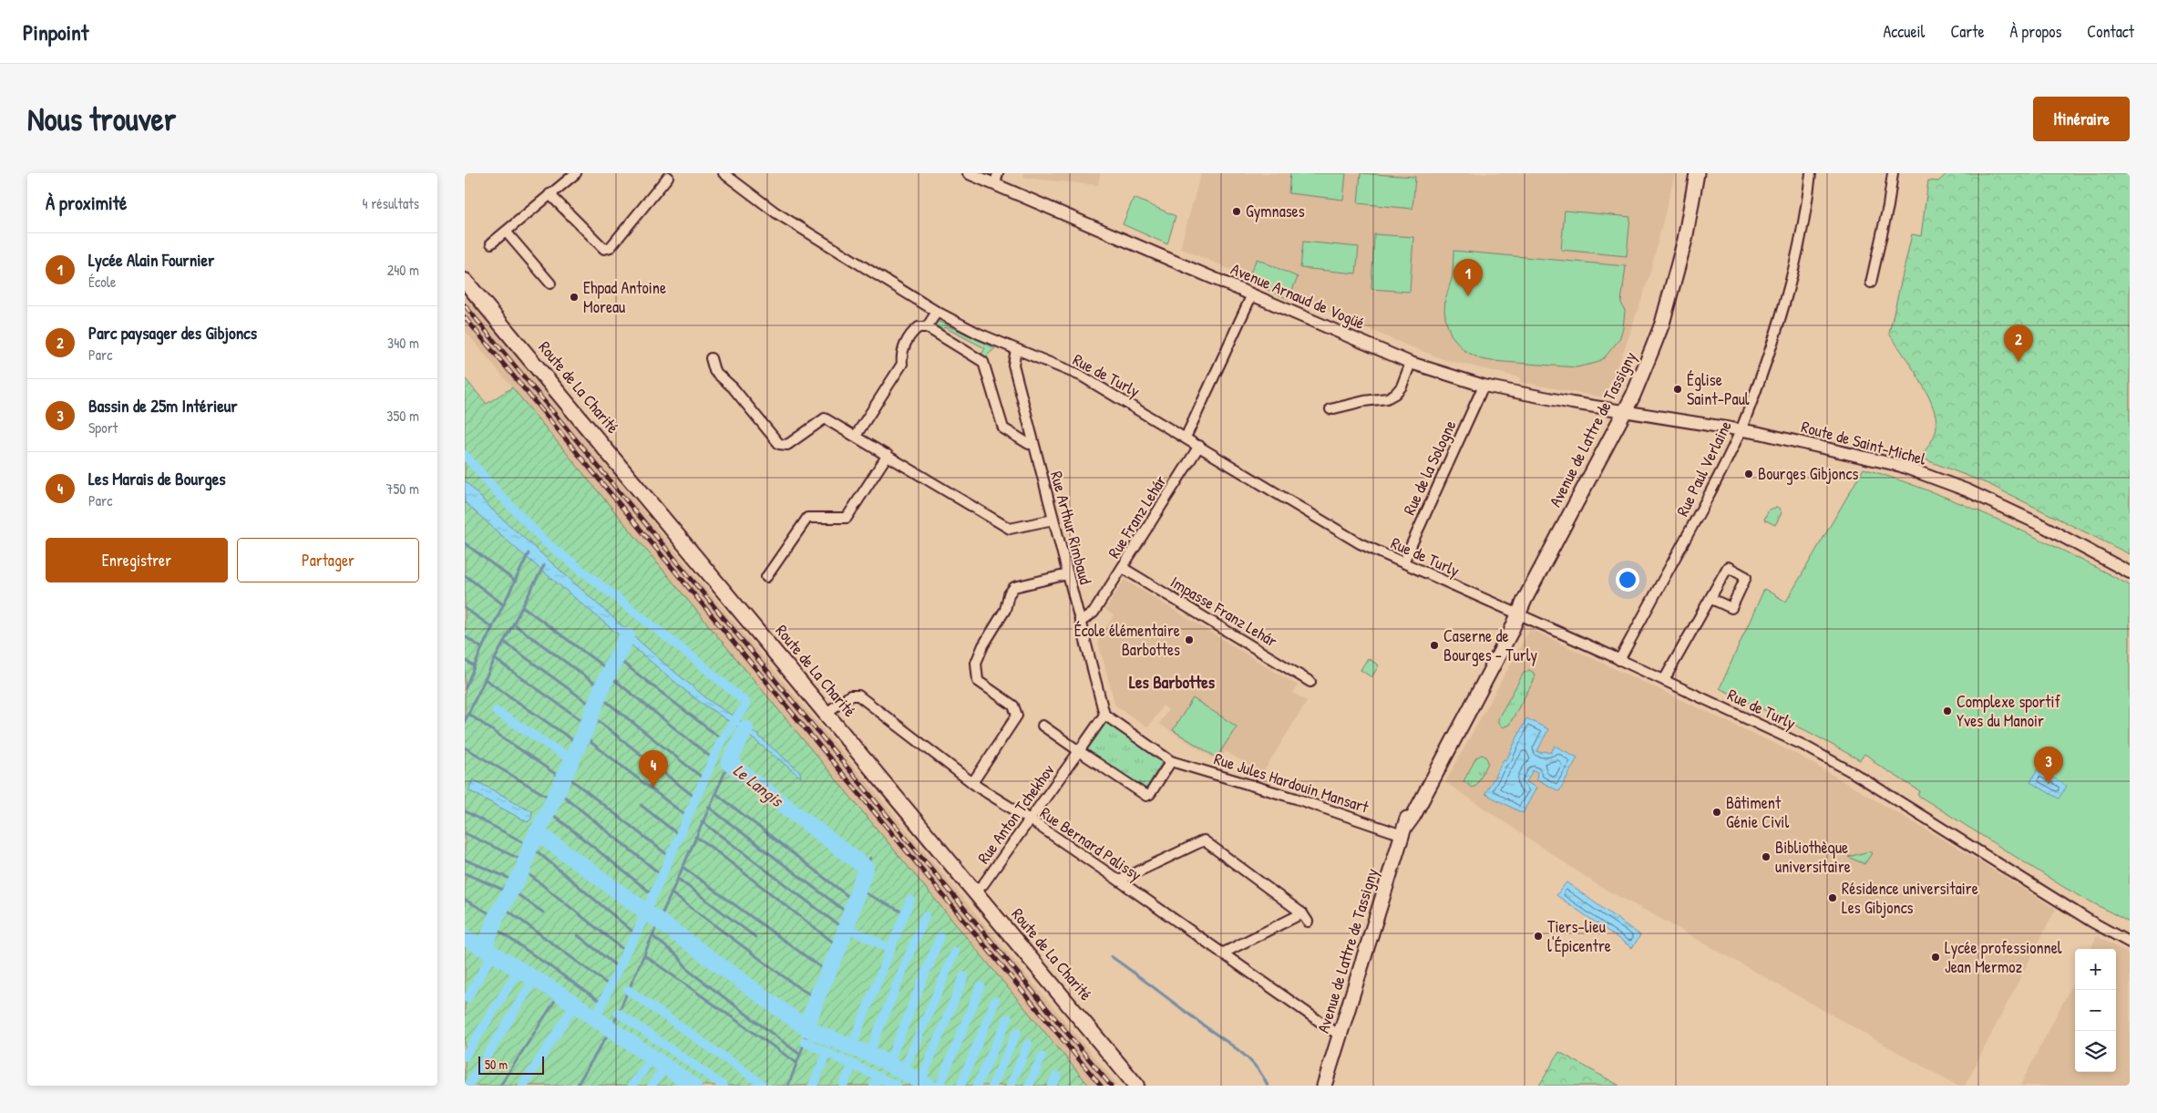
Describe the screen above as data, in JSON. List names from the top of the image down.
{
  "streets": {
    "main road": ["Route de La Charité", "Avenue de Lattre de Tassigny"],
    "street": [
      "Avenue Arnaud de Vogüé",
      "Rue de Turly",
      "Route de Saint-Michel",
      "Rue de la Sologne",
      "Rue Paul Verlaine",
      "Rue Franz Lehár",
      "Rue Arthur Rimbaud",
      "Impasse Franz Lehár",
      "Rue Jules Hardouin Mansart",
      "Rue Anton Tchekhov",
      "Rue Bernard Palissy"
    ]
  },
  "crossings": [
    ["Avenue Arnaud de Vogüé", "Avenue de Lattre de Tassigny"],
    ["Avenue Arnaud de Vogüé", "Route de Saint-Michel"],
    ["Avenue Arnaud de Vogüé", "Rue de la Sologne"],
    ["Rue de Turly", "Avenue de Lattre de Tassigny"],
    ["Rue de Turly", "Rue de la Sologne"],
    ["Rue de Turly", "Rue Paul Verlaine"],
    ["Rue de Turly", "Rue Franz Lehár"],
    ["Rue de Turly", "Rue Arthur Rimbaud"],
    ["Route de La Charité", "Rue Anton Tchekhov"],
    ["Route de La Charité", "Rue Bernard Palissy"],
    ["Avenue de Lattre de Tassigny", "Route de Saint-Michel"],
    ["Avenue de Lattre de Tassigny", "Rue Jules Hardouin Mansart"],
    ["Avenue de Lattre de Tassigny", "Rue Bernard Palissy"],
    ["Route de Saint-Michel", "Rue Paul Verlaine"],
    ["Rue Franz Lehár", "Rue Arthur Rimbaud"],
    ["Rue Franz Lehár", "Impasse Franz Lehár"],
    ["Rue Arthur Rimbaud", "Rue Jules Hardouin Mansart"],
    ["Rue Arthur Rimbaud", "Rue Anton Tchekhov"],
    ["Rue Jules Hardouin Mansart", "Rue Anton Tchekhov"],
    ["Rue Anton Tchekhov", "Rue Bernard Palissy"]
  ],
  "districts": ["Les Barbottes"],
  "water": ["Le Langis"],
  "places": [
    "Gymnases",
    "Ehpad Antoine Moreau",
    "Église Saint-Paul",
    "Bourges Gibjoncs",
    "École élémentaire Barbottes",
    "Caserne de Bourges - Turly",
    "Complexe sportif Yves du Manoir",
    "Bâtiment Génie Civil",
    "Bibliothèque universitaire",
    "Résidence universitaire Les Gibjoncs",
    "Tiers-lieu l'Épicentre",
    "Lycée professionnel Jean Mermoz"
  ],
  "scale_bar": "50 m",
  "page": {
    "header": "Pinpoint",
    "nav": [
      "Accueil",
      "Carte",
      "À propos",
      "Contact"
    ],
    "buttons": [
      "Itinéraire",
      ["Enregistrer", "Partager"]
    ],
    "title": "Nous trouver",
    "heading": ["À proximité", "4 résultats"],
    "list": [
      {
        "mark": "1",
        "name": "Lycée Alain Fournier",
        "note": "École",
        "value": "240 m"
      },
      {
        "mark": "2",
        "name": "Parc paysager des Gibjoncs",
        "note": "Parc",
        "value": "340 m"
      },
      {
        "mark": "3",
        "name": "Bassin de 25m Intérieur",
        "note": "Sport",
        "value": "350 m"
      },
      {
        "mark": "4",
        "name": "Les Marais de Bourges",
        "note": "Parc",
        "value": "750 m"
      }
    ],
    "pins": [
      "1",
      "2",
      "3",
      "4"
    ],
    "map_buttons": ["+", "−"],
    "scale": "50 m"
  }
}
